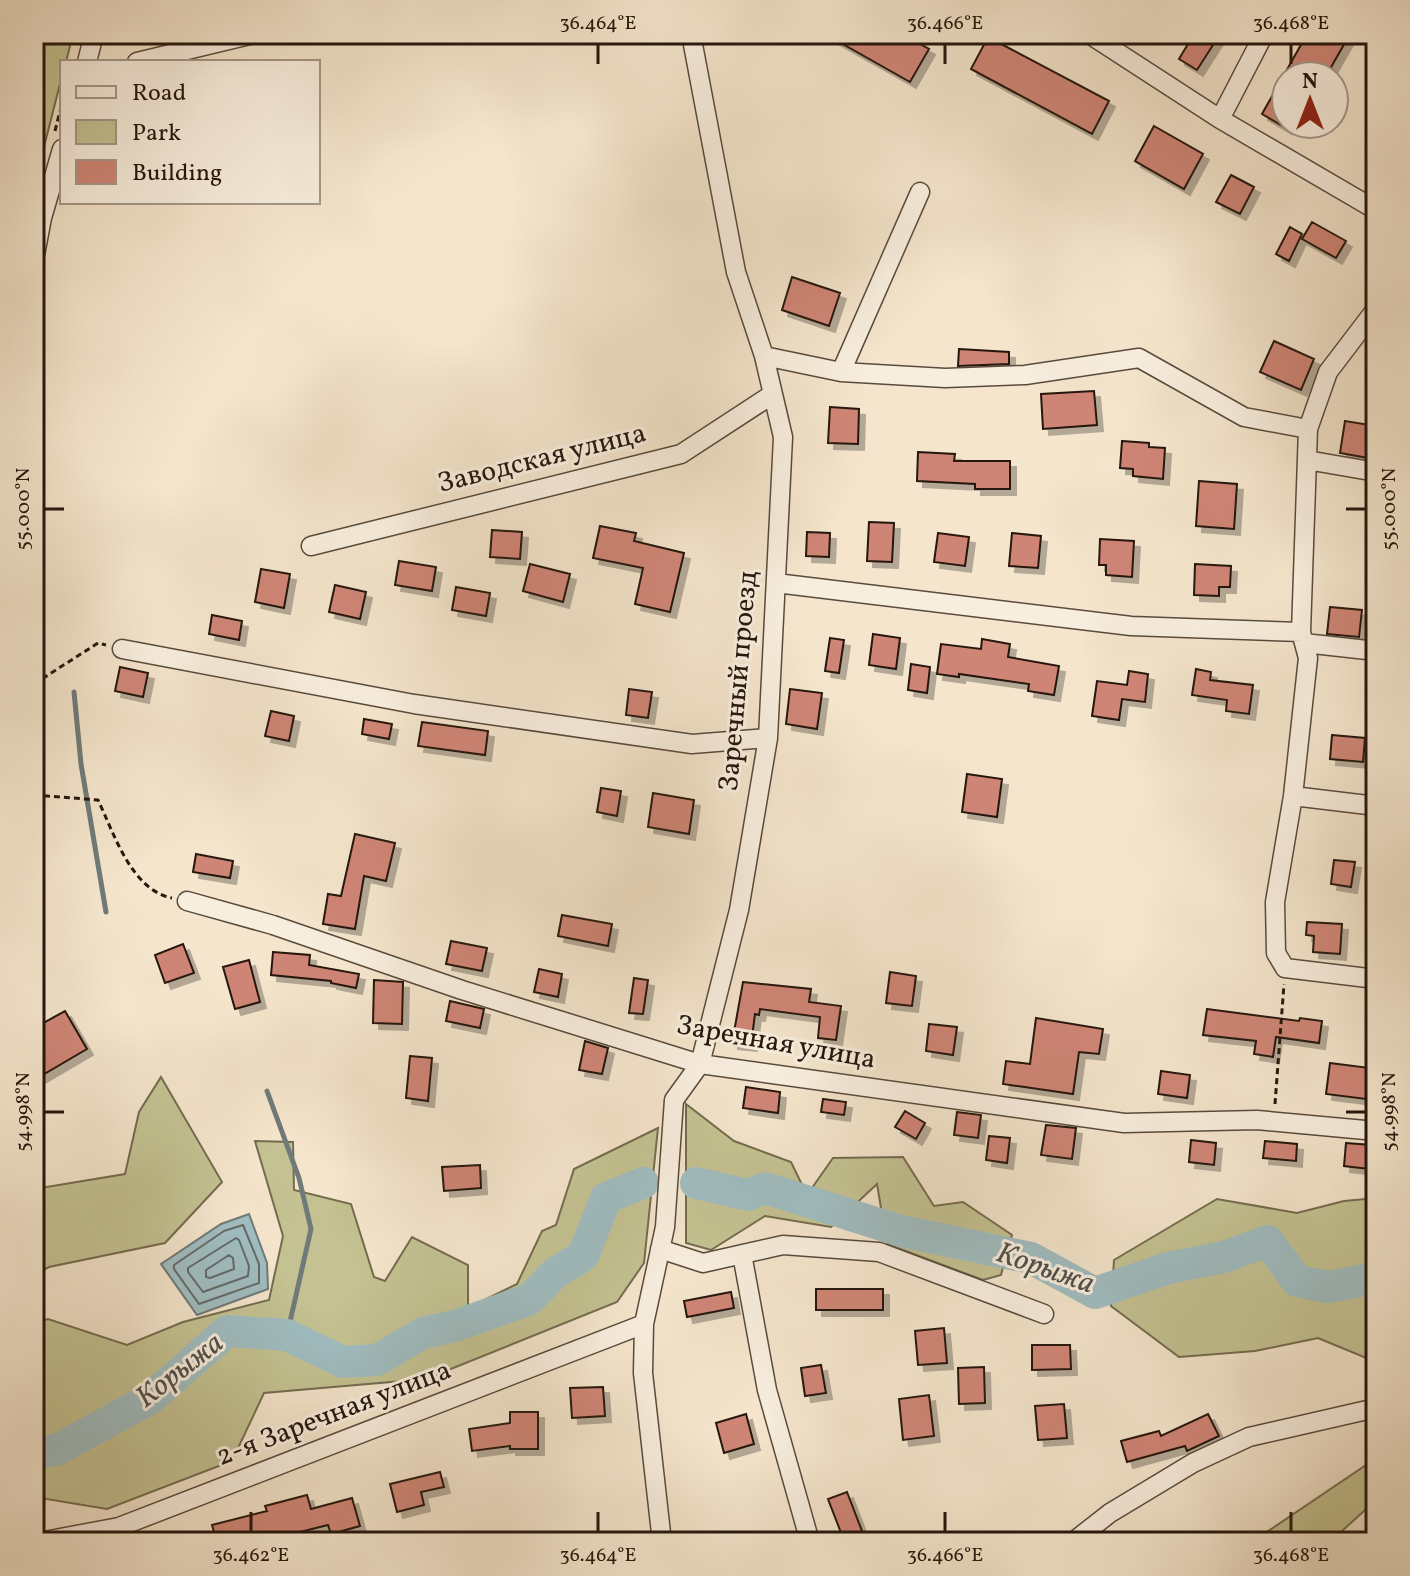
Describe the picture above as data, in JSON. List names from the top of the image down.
{
  "streets": {
    "street": [
      "Заводская улица",
      "Заречный проезд",
      "Заречная улица",
      "2-я Заречная улица"
    ]
  },
  "crossings": [
    ["Заводская улица", "Заречный проезд"],
    ["Заречный проезд", "Заречная улица"]
  ],
  "water": ["Корыжа"],
  "legend": ["Road", "Park", "Building"],
  "north": "top",
  "coordinates": [
    "36.464°E",
    "36.466°E",
    "36.468°E",
    "55.000°N",
    "54.998°N",
    "36.462°E"
  ]
}
